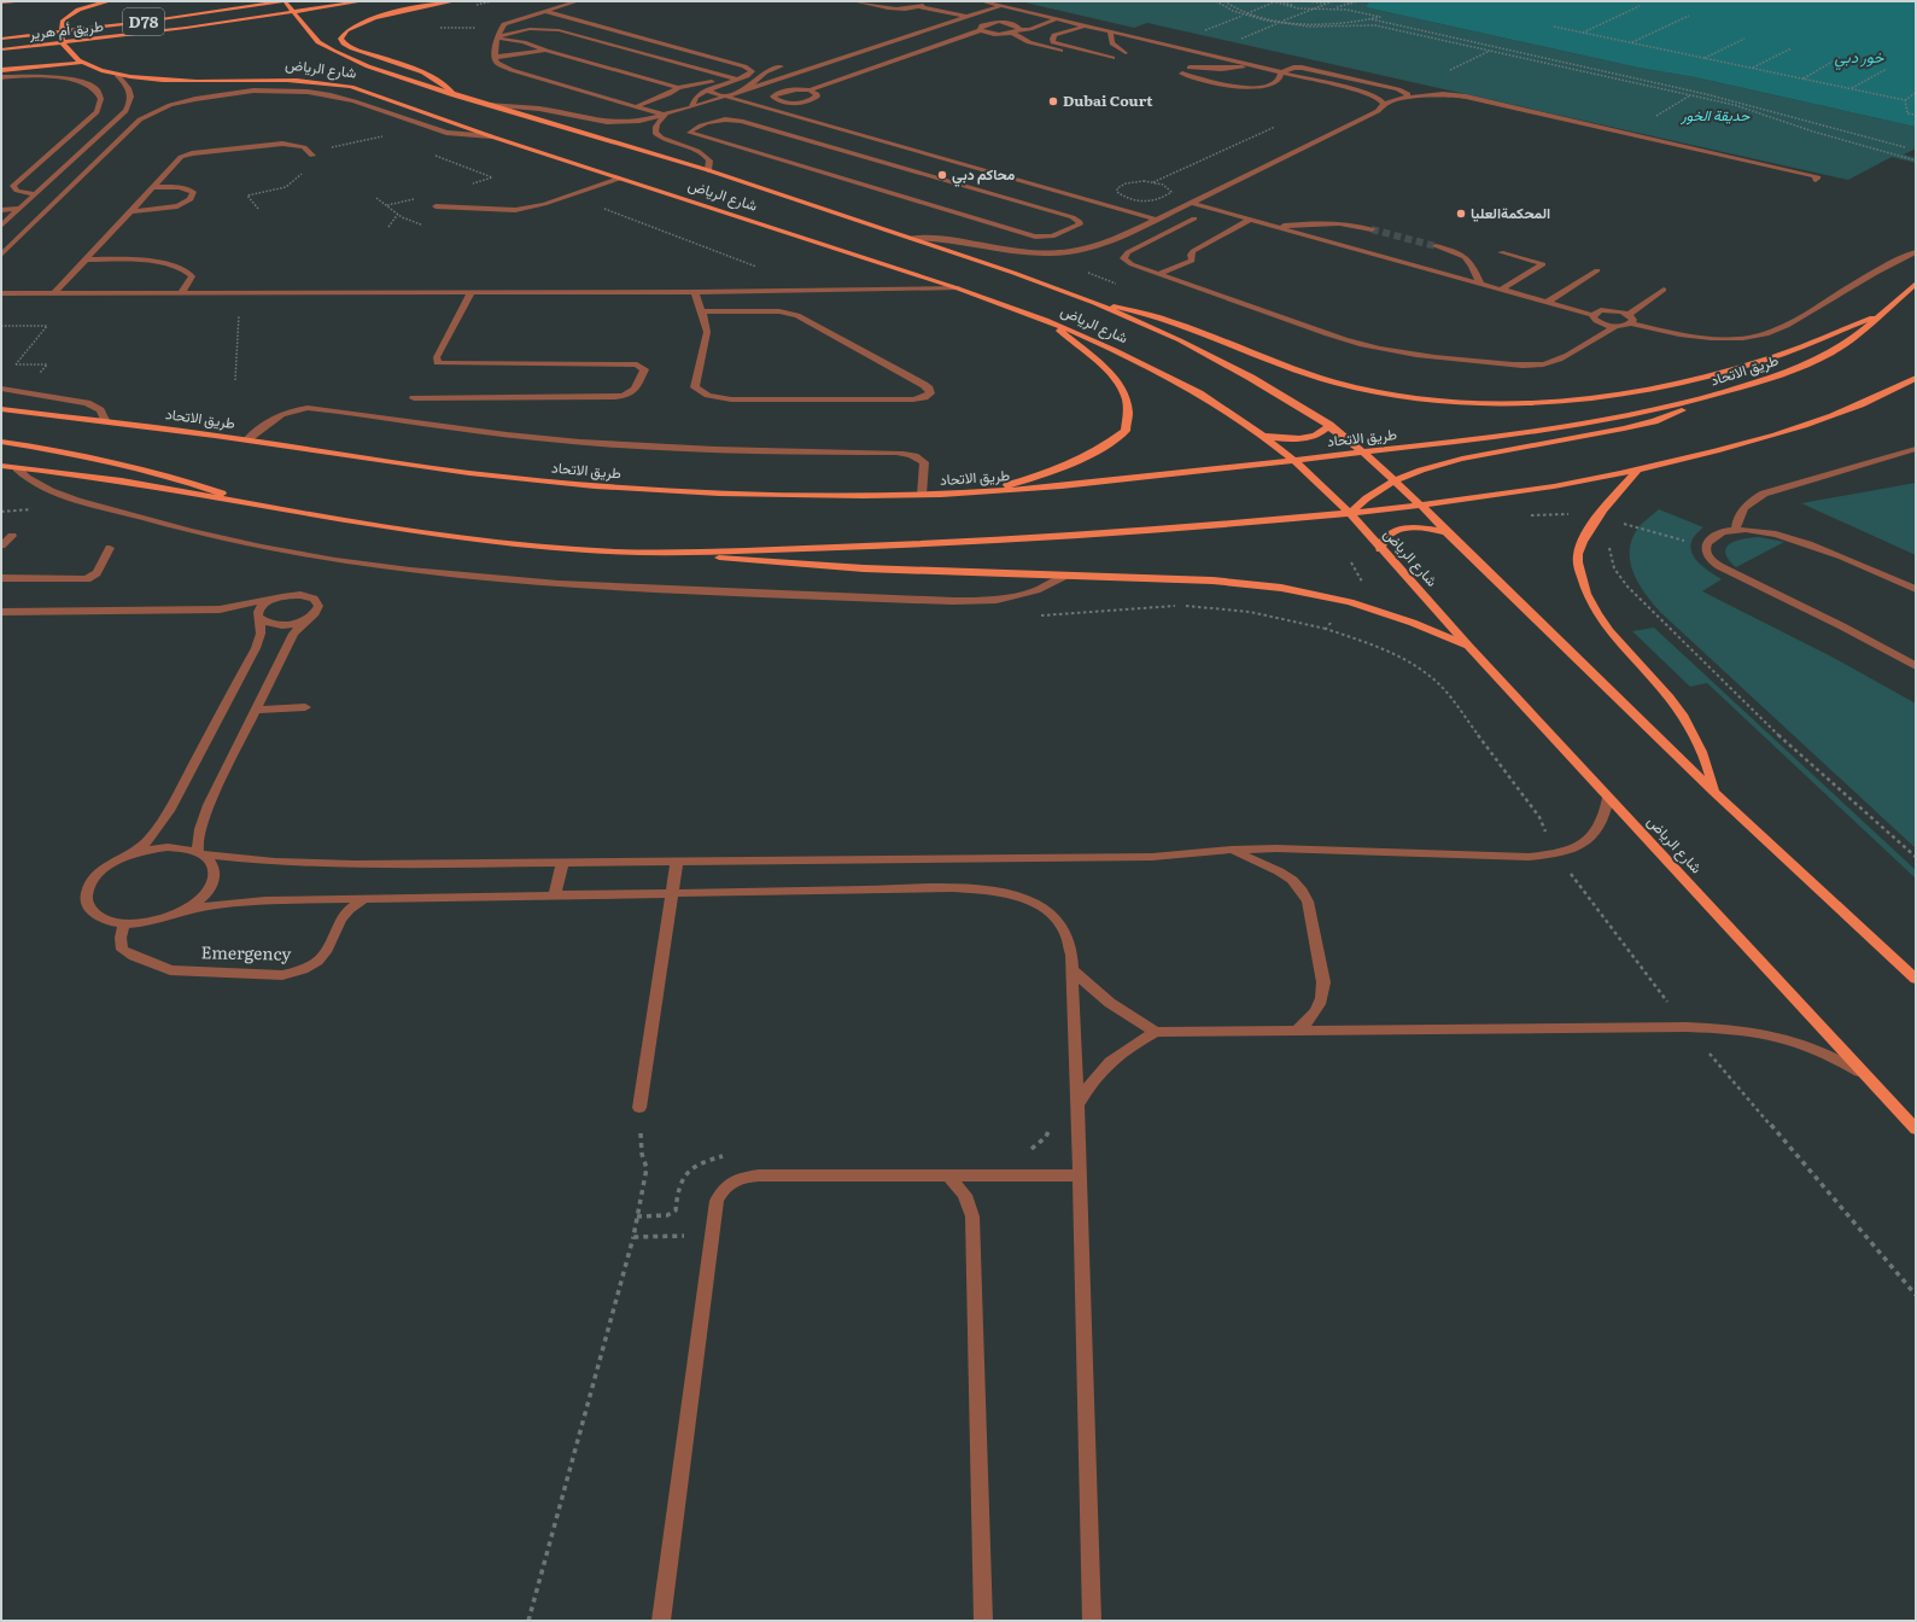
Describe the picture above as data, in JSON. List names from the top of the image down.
{
  "streets": {
    "main road": [
      "D78",
      "طريق أم هرير",
      "شارع الرياض",
      "طريق الاتحاد"
    ],
    "street": ["Emergency"]
  },
  "crossings": [
    ["طريق أم هرير", "شارع الرياض"],
    ["شارع الرياض", "طريق الاتحاد"]
  ],
  "water": ["خور دبي"],
  "parks": ["حديقة الخور"],
  "places": ["Dubai Court", "محاكم دبي", "المحكمةالعليا"]
}
